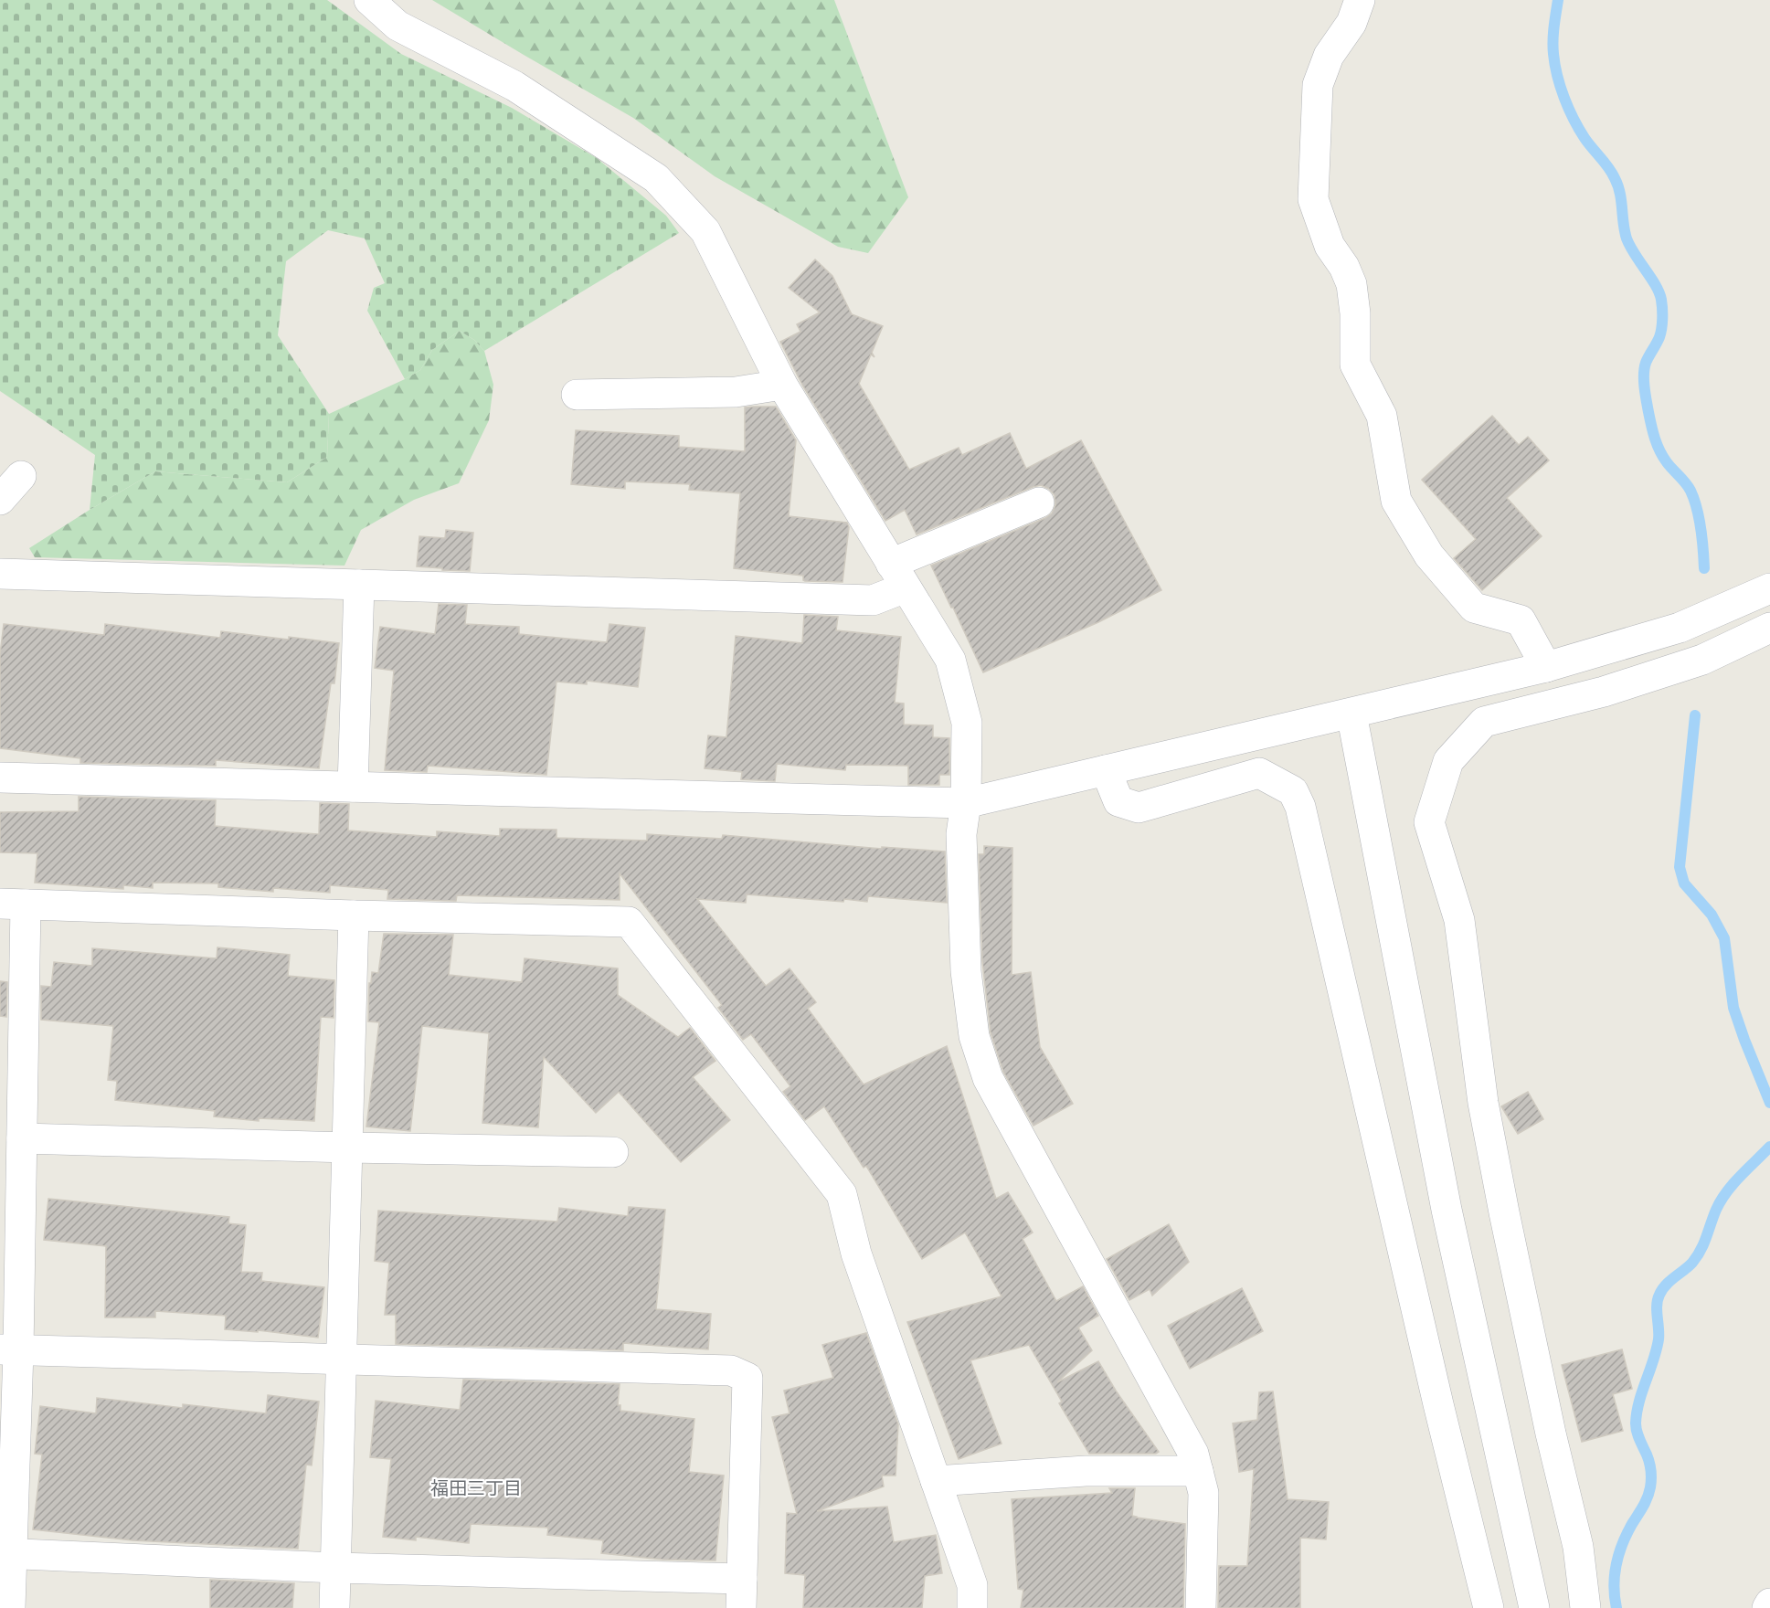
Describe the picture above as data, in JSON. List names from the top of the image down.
{
  "districts": ["福田三丁目"]
}
